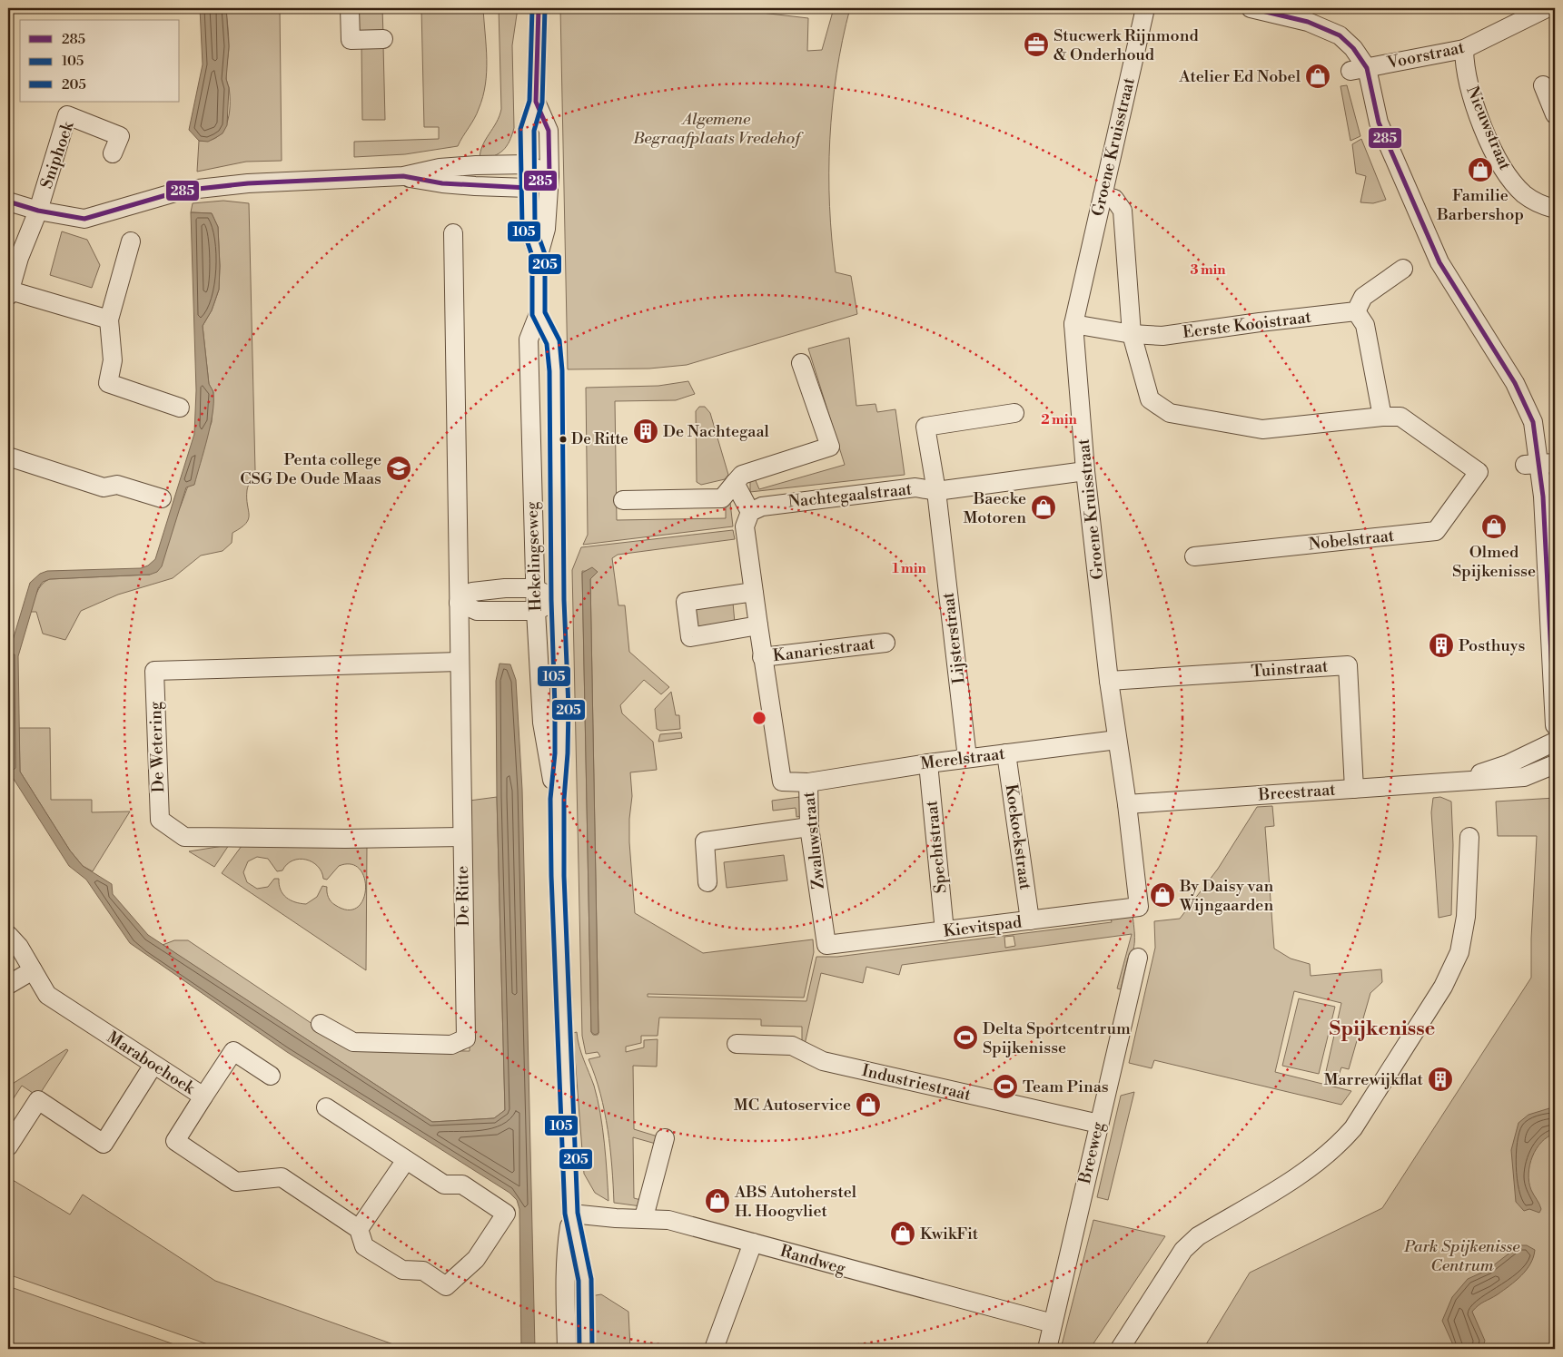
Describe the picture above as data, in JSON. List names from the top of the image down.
{
  "streets": {
    "street": [
      "Voorstraat",
      "Nieuwstraat",
      "Groene Kruisstraat",
      "Sniphoek",
      "Eerste Kooistraat",
      "Nachtegaalstraat",
      "Nobelstraat",
      "Hekelingseweg",
      "Lijsterstraat",
      "Kanariestraat",
      "Tuinstraat",
      "De Wetering",
      "Merelstraat",
      "Breestraat",
      "Koekoekstraat",
      "Zwaluwstraat",
      "Spechtstraat",
      "De Ritte",
      "Kievitspad",
      "Maraboehoek",
      "Industriestraat",
      "Breeweg",
      "Randweg"
    ]
  },
  "crossings": [
    ["Voorstraat", "Nieuwstraat"],
    ["Groene Kruisstraat", "Eerste Kooistraat"],
    ["Groene Kruisstraat", "Nachtegaalstraat"],
    ["Groene Kruisstraat", "Tuinstraat"],
    ["Groene Kruisstraat", "Merelstraat"],
    ["Groene Kruisstraat", "Breestraat"],
    ["Groene Kruisstraat", "Kievitspad"],
    ["Nachtegaalstraat", "Lijsterstraat"],
    ["Hekelingseweg", "Randweg"],
    ["Lijsterstraat", "Merelstraat"],
    ["Kanariestraat", "Zwaluwstraat"],
    ["Tuinstraat", "Breestraat"],
    ["De Wetering", "De Ritte"],
    ["Merelstraat", "Koekoekstraat"],
    ["Merelstraat", "Zwaluwstraat"],
    ["Merelstraat", "Spechtstraat"],
    ["Koekoekstraat", "Kievitspad"],
    ["Zwaluwstraat", "Kievitspad"],
    ["Spechtstraat", "Kievitspad"],
    ["Industriestraat", "Breeweg"],
    ["Breeweg", "Randweg"]
  ],
  "districts": ["Spijkenisse"],
  "parks": ["Algemene Begraafplaats Vredehof", "Park Spijkenisse Centrum"],
  "places": {
    "office": ["Stucwerk Rijnmond & Onderhoud"],
    "shop": [
      "Atelier Ed Nobel",
      "Familie Barbershop",
      "Baecke Motoren",
      "Olmed Spijkenisse",
      "By Daisy van Wijngaarden",
      "MC Autoservice",
      "ABS Autoherstel H. Hoogvliet",
      "KwikFit"
    ],
    "building": ["De Nachtegaal", "Posthuys", "Marrewijkflat"],
    "other": ["De Ritte"],
    "school or university": ["Penta college CSG De Oude Maas"],
    "sports": ["Delta Sportcentrum Spijkenisse", "Team Pinas"]
  },
  "lines": ["transit line 285", "transit line 105", "transit line 205"],
  "legend": ["285", "105", "205"],
  "rings": ["3 min", "2 min", "1 min"]
}
